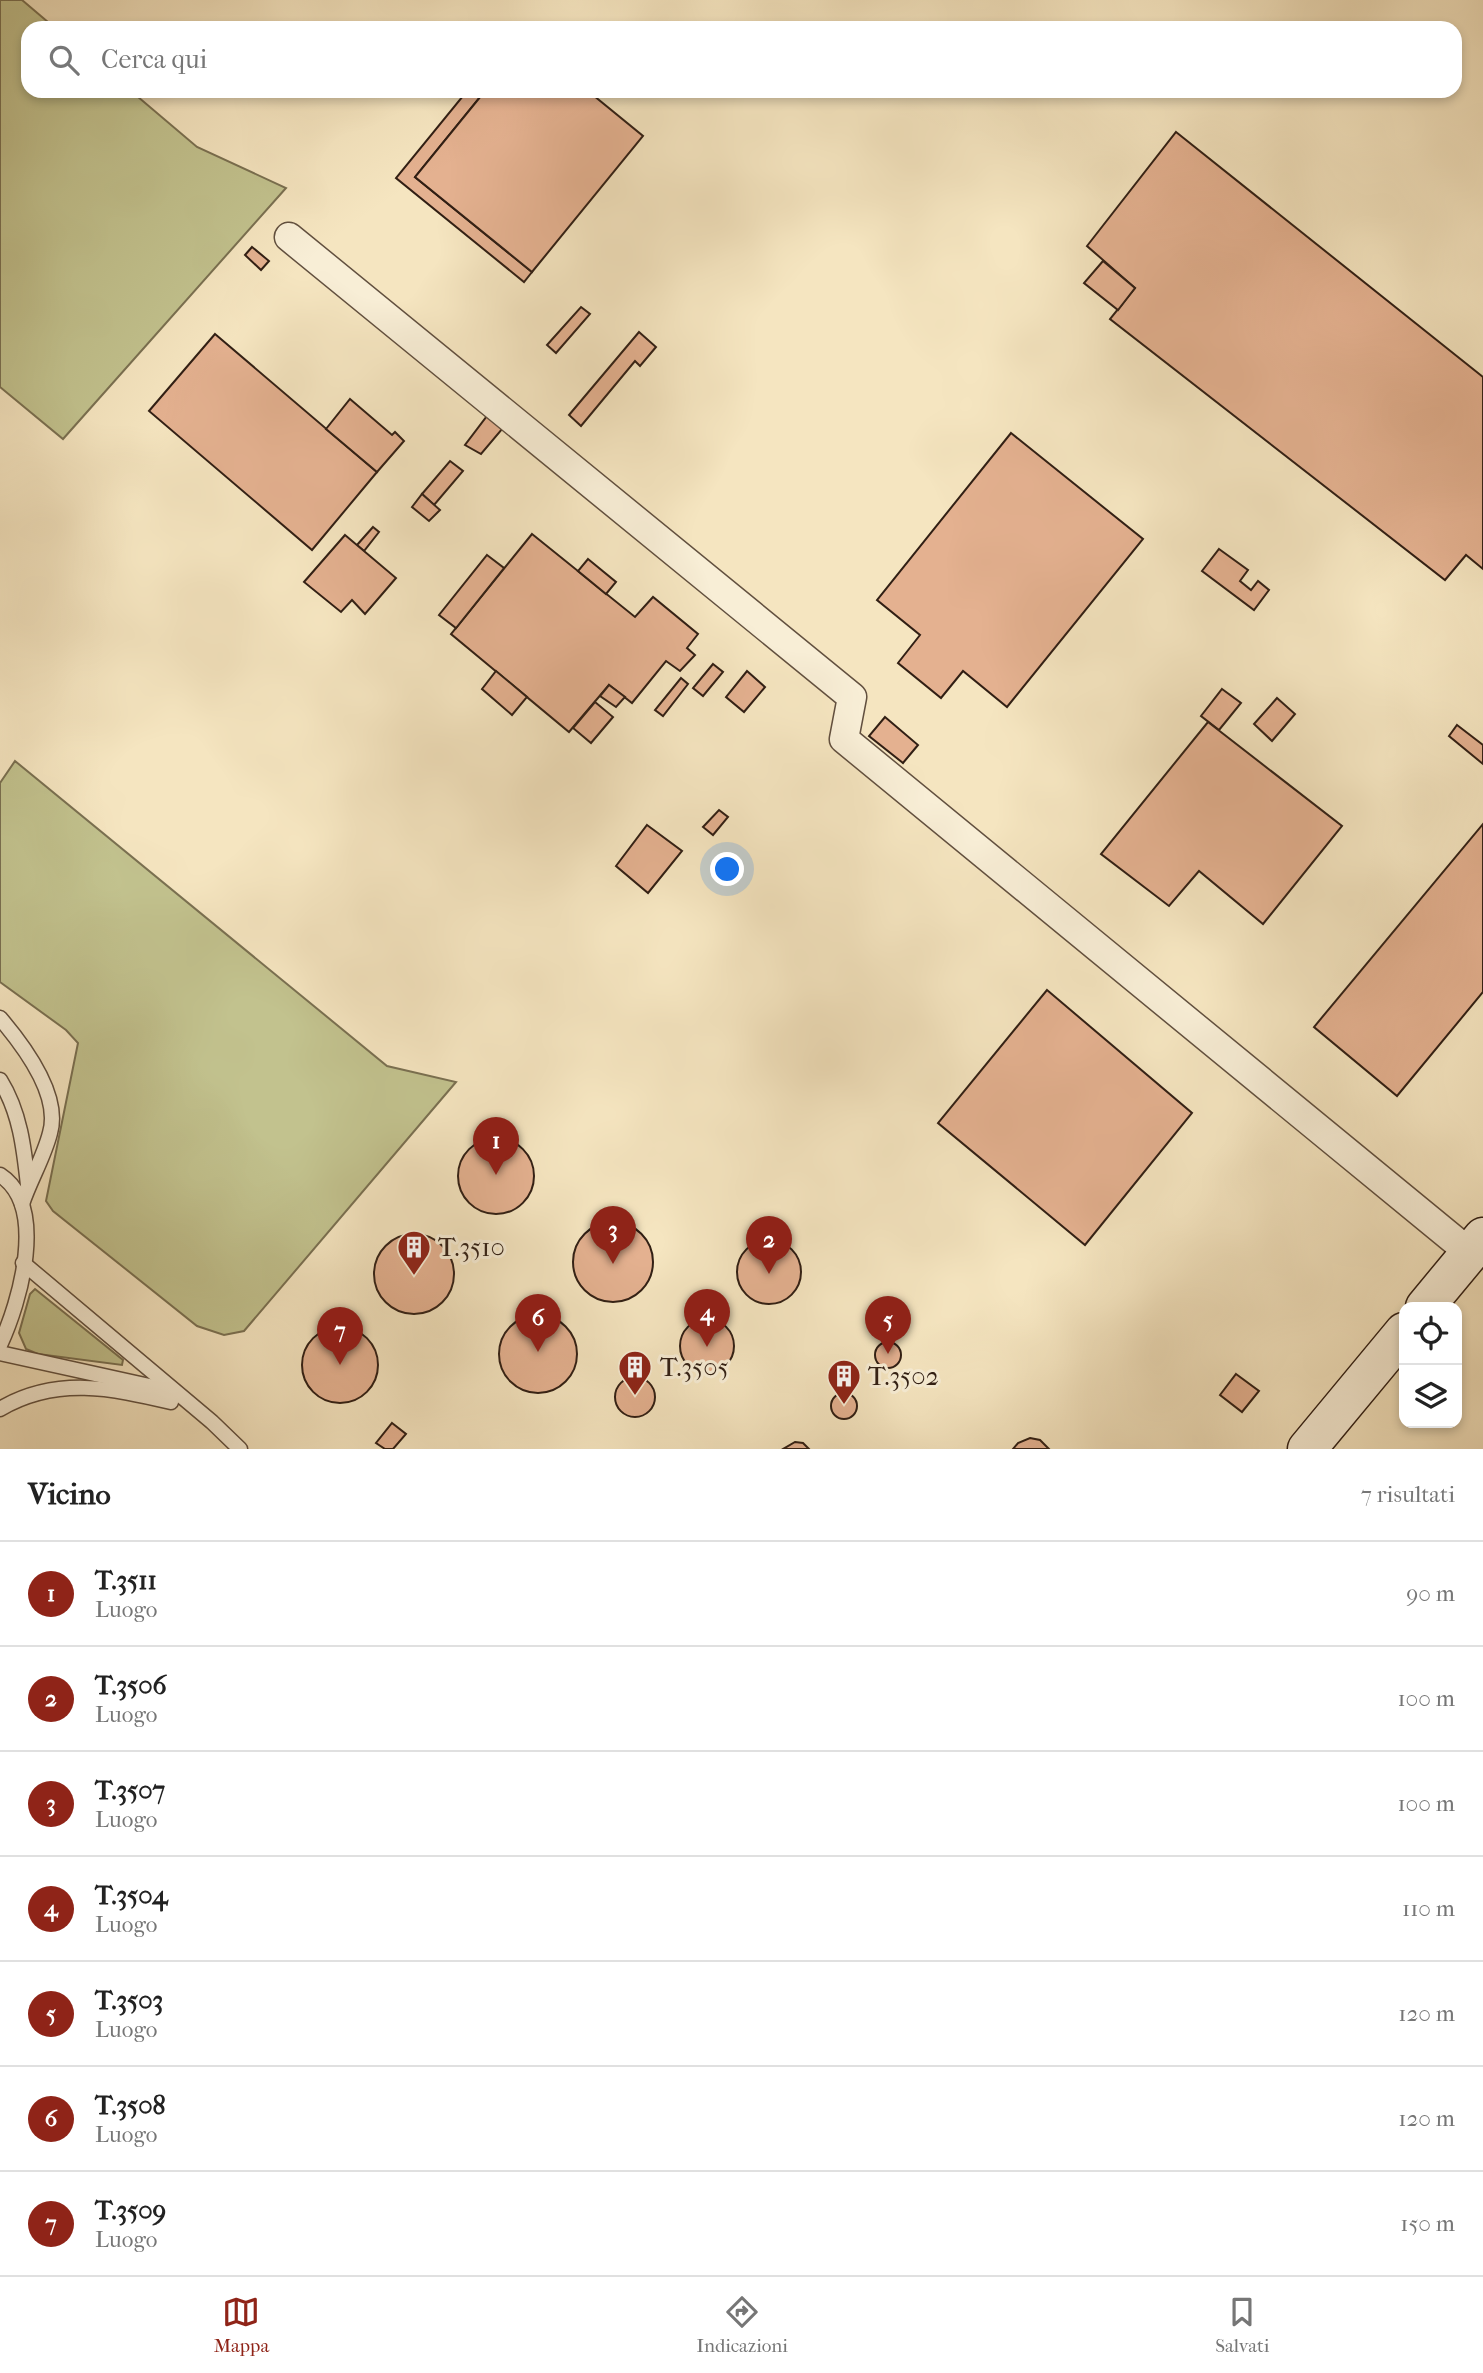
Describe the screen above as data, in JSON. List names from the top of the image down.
{
  "places": {
    "building": ["T.3510", "T.3505", "T.3502"]
  },
  "page": {
    "search": "Cerca qui",
    "pins": [
      "1",
      "3",
      "2",
      "4",
      "6",
      "5",
      "7"
    ],
    "heading": ["Vicino", "7 risultati"],
    "list": [
      {
        "mark": "1",
        "name": "T.3511",
        "note": "Luogo",
        "value": "90 m"
      },
      {
        "mark": "2",
        "name": "T.3506",
        "note": "Luogo",
        "value": "100 m"
      },
      {
        "mark": "3",
        "name": "T.3507",
        "note": "Luogo",
        "value": "100 m"
      },
      {
        "mark": "4",
        "name": "T.3504",
        "note": "Luogo",
        "value": "110 m"
      },
      {
        "mark": "5",
        "name": "T.3503",
        "note": "Luogo",
        "value": "120 m"
      },
      {
        "mark": "6",
        "name": "T.3508",
        "note": "Luogo",
        "value": "120 m"
      },
      {
        "mark": "7",
        "name": "T.3509",
        "note": "Luogo",
        "value": "150 m"
      }
    ],
    "nav": ["Mappa", "Indicazioni", "Salvati"]
  }
}
